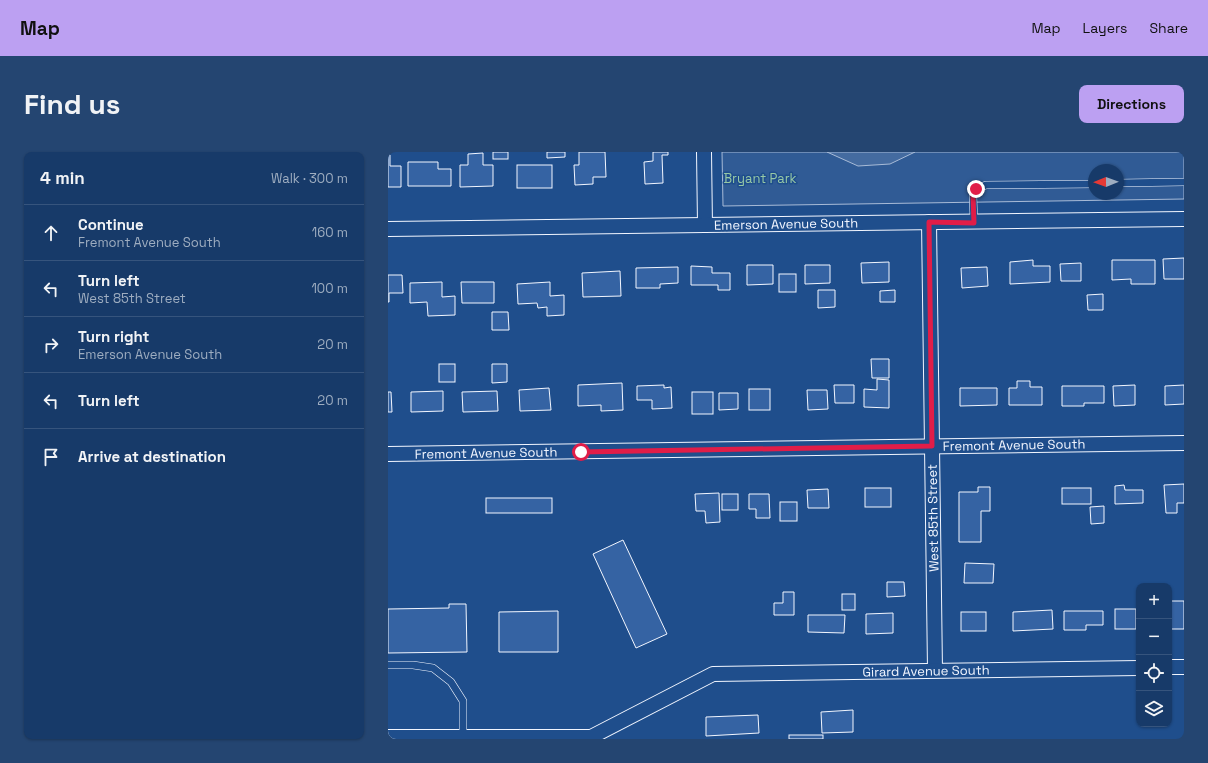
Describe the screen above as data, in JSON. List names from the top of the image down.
{
  "streets": {
    "street": [
      "Emerson Avenue South",
      "Fremont Avenue South",
      "West 85th Street",
      "Girard Avenue South"
    ]
  },
  "crossings": [
    ["Emerson Avenue South", "West 85th Street"],
    ["Fremont Avenue South", "West 85th Street"],
    ["West 85th Street", "Girard Avenue South"]
  ],
  "parks": ["Bryant Park"],
  "north": "left",
  "page": {
    "header": "Map",
    "nav": ["Map", "Layers", "Share"],
    "buttons": "Directions",
    "title": "Find us",
    "heading": ["4 min", "Walk · 300 m"],
    "list": [
      ["Continue", "Fremont Avenue South", "160 m"],
      ["Turn left", "West 85th Street", "100 m"],
      ["Turn right", "Emerson Avenue South", "20 m"],
      ["Turn left", "20 m"],
      "Arrive at destination"
    ],
    "map_buttons": ["+", "−"]
  }
}
